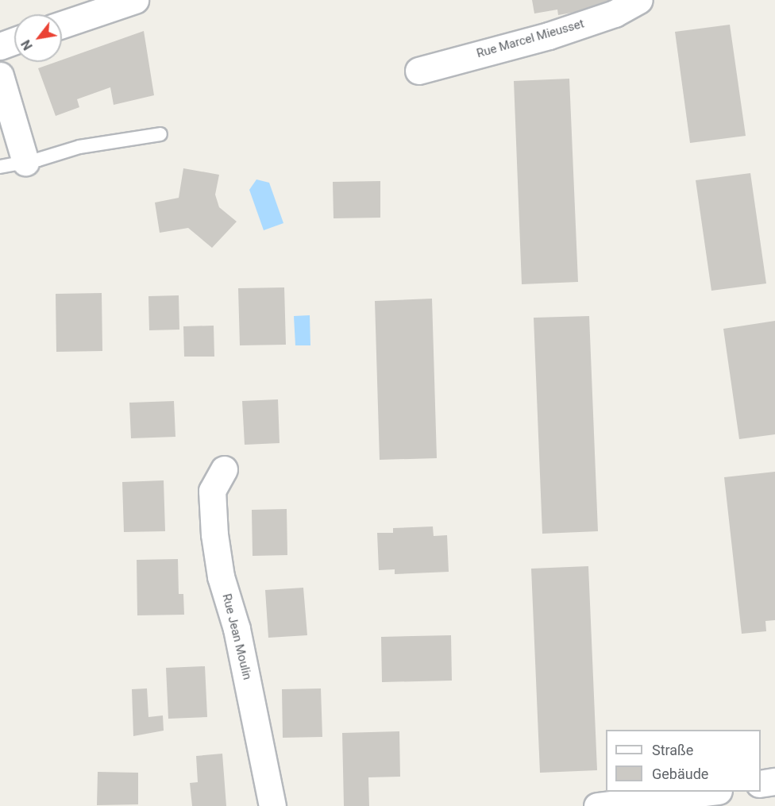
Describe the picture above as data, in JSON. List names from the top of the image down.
{
  "streets": {
    "street": ["Rue Marcel Mieusset", "Rue Jean Moulin"]
  },
  "legend": ["Straße", "Gebäude"],
  "north": "bottom left"
}
